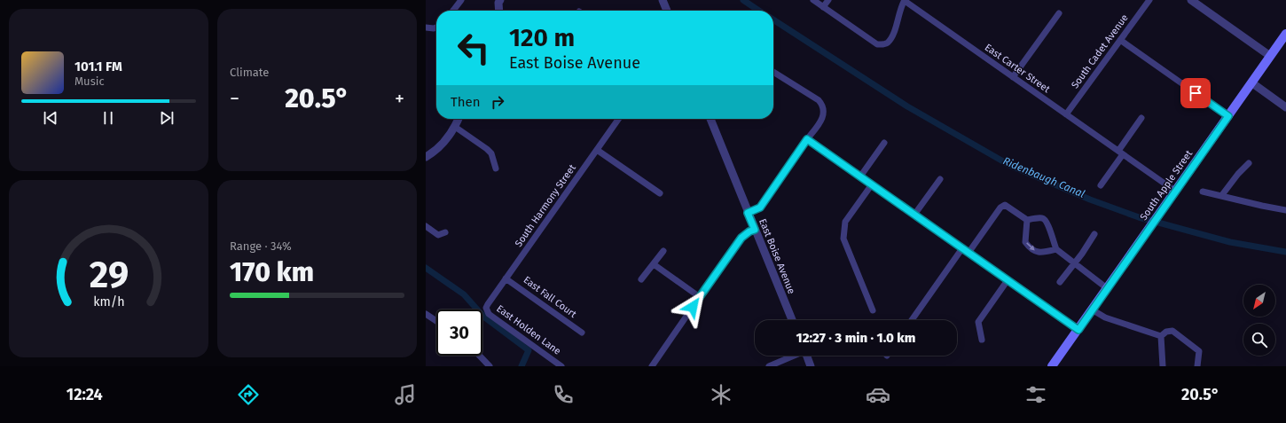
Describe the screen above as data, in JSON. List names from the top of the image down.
{
  "streets": {
    "main road": ["South Apple Street"],
    "street": [
      "South Cadet Avenue",
      "East Carter Street",
      "South Harmony Street",
      "East Boise Avenue",
      "East Fall Court",
      "East Holden Lane"
    ]
  },
  "crossings": [
    ["South Cadet Avenue", "East Carter Street"],
    ["East Carter Street", "South Apple Street"],
    ["South Harmony Street", "East Fall Court"],
    ["South Harmony Street", "East Holden Lane"]
  ],
  "water": ["Ridenbaugh Canal"],
  "north": "bottom left",
  "page": {
    "tile": [
      "Climate",
      ["Range · 34%", "170 km"]
    ],
    "turn": ["120 m", "East Boise Avenue"],
    "song": ["101.1 FM", "Music"],
    "heat": ["−", "20.5°", "+"],
    "then": "Then",
    "limit": "30",
    "trip": "12:27 · 3 min · 1.0 km",
    "tabs": ["12:24", "20.5°"],
    "gauge": ["29", "km/h"]
  }
}
